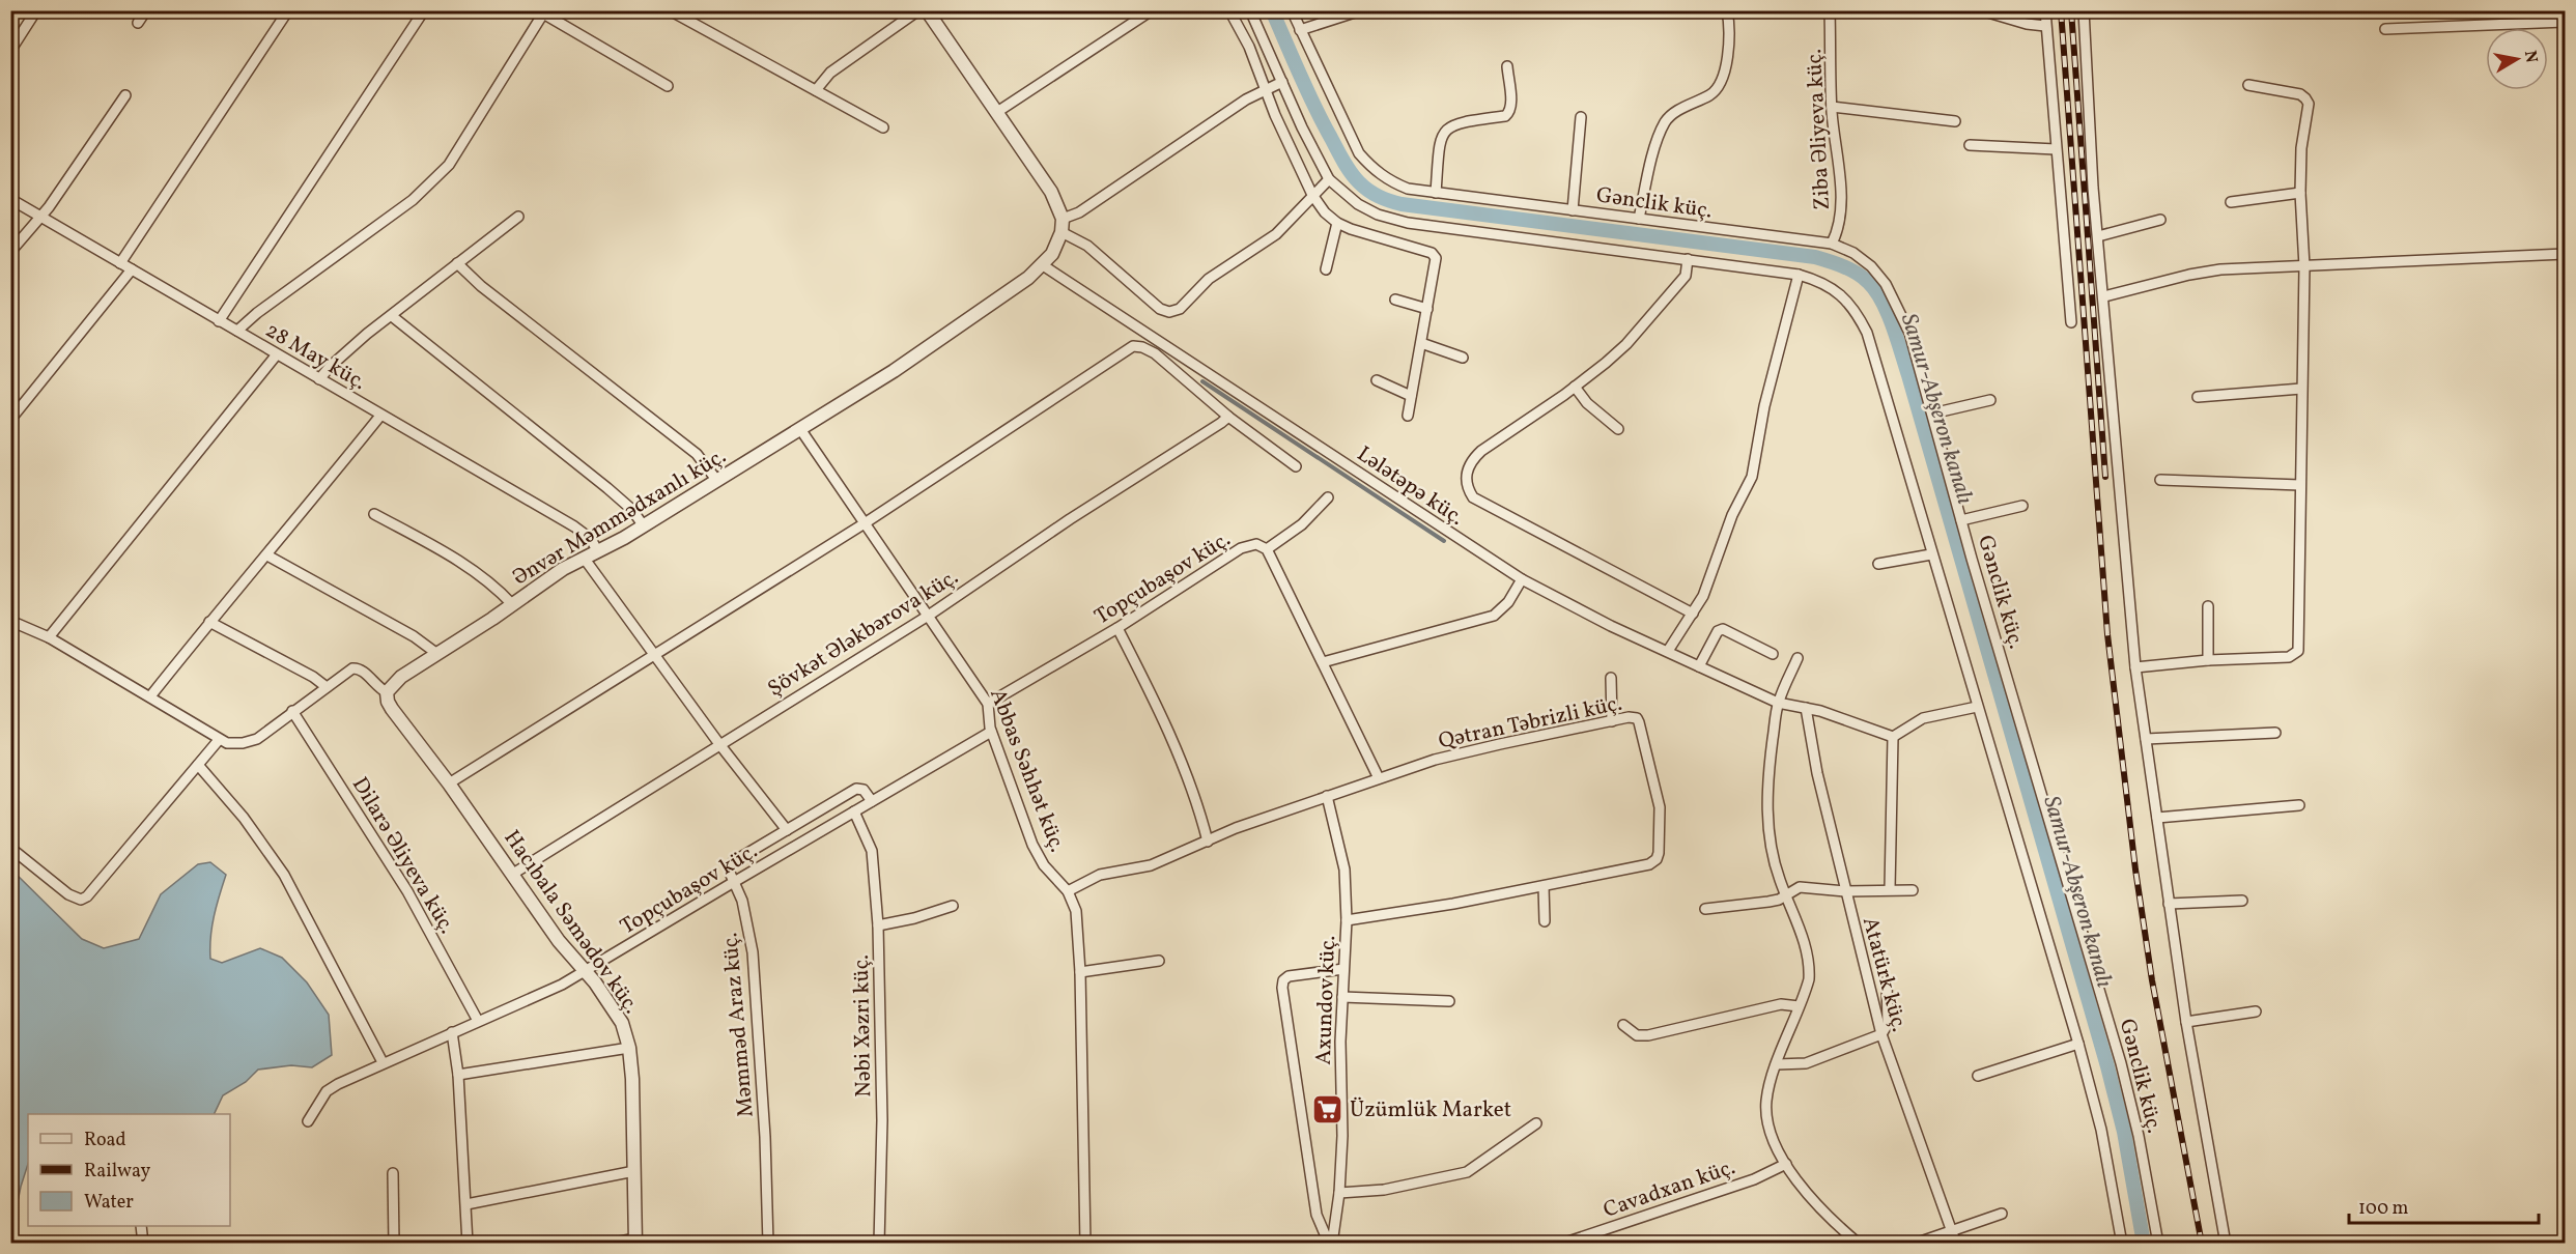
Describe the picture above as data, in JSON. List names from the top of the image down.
{
  "streets": {
    "street": [
      "Ziba Əliyeva küç.",
      "Gənclik küç.",
      "28 May küç.",
      "Lələtəpə küç.",
      "Ənvər Məmmədxanlı küç.",
      "Topçubaşov küç.",
      "Şövkət Ələkbərova küç.",
      "Qətran Təbrizli küç.",
      "Abbas Səhhət küç.",
      "Dilarə Əliyeva küç.",
      "Hacıbala Səmədov küç.",
      "Atatürk küç.",
      "Axundov küç.",
      "Məmməd Araz küç.",
      "Nəbi Xəzri küç.",
      "Cavadxan küç."
    ]
  },
  "crossings": [
    ["Ziba Əliyeva küç.", "Gənclik küç."],
    ["28 May küç.", "Ənvər Məmmədxanlı küç."],
    ["Lələtəpə küç.", "Ənvər Məmmədxanlı küç."],
    ["Lələtəpə küç.", "Atatürk küç."],
    ["Ənvər Məmmədxanlı küç.", "Abbas Səhhət küç."],
    ["Ənvər Məmmədxanlı küç.", "Hacıbala Səmədov küç."],
    ["Topçubaşov küç.", "Qətran Təbrizli küç."],
    ["Topçubaşov küç.", "Abbas Səhhət küç."],
    ["Topçubaşov küç.", "Dilarə Əliyeva küç."],
    ["Topçubaşov küç.", "Hacıbala Səmədov küç."],
    ["Topçubaşov küç.", "Məmməd Araz küç."],
    ["Topçubaşov küç.", "Nəbi Xəzri küç."],
    ["Şövkət Ələkbərova küç.", "Abbas Səhhət küç."],
    ["Şövkət Ələkbərova küç.", "Hacıbala Səmədov küç."],
    ["Qətran Təbrizli küç.", "Abbas Səhhət küç."],
    ["Qətran Təbrizli küç.", "Axundov küç."]
  ],
  "water": ["Samur-Abşeron kanalı"],
  "places": {
    "supermarket": ["Üzümlük Market"]
  },
  "legend": ["Road", "Railway", "Water"],
  "scale_bar": "100 m",
  "north": "right"
}
